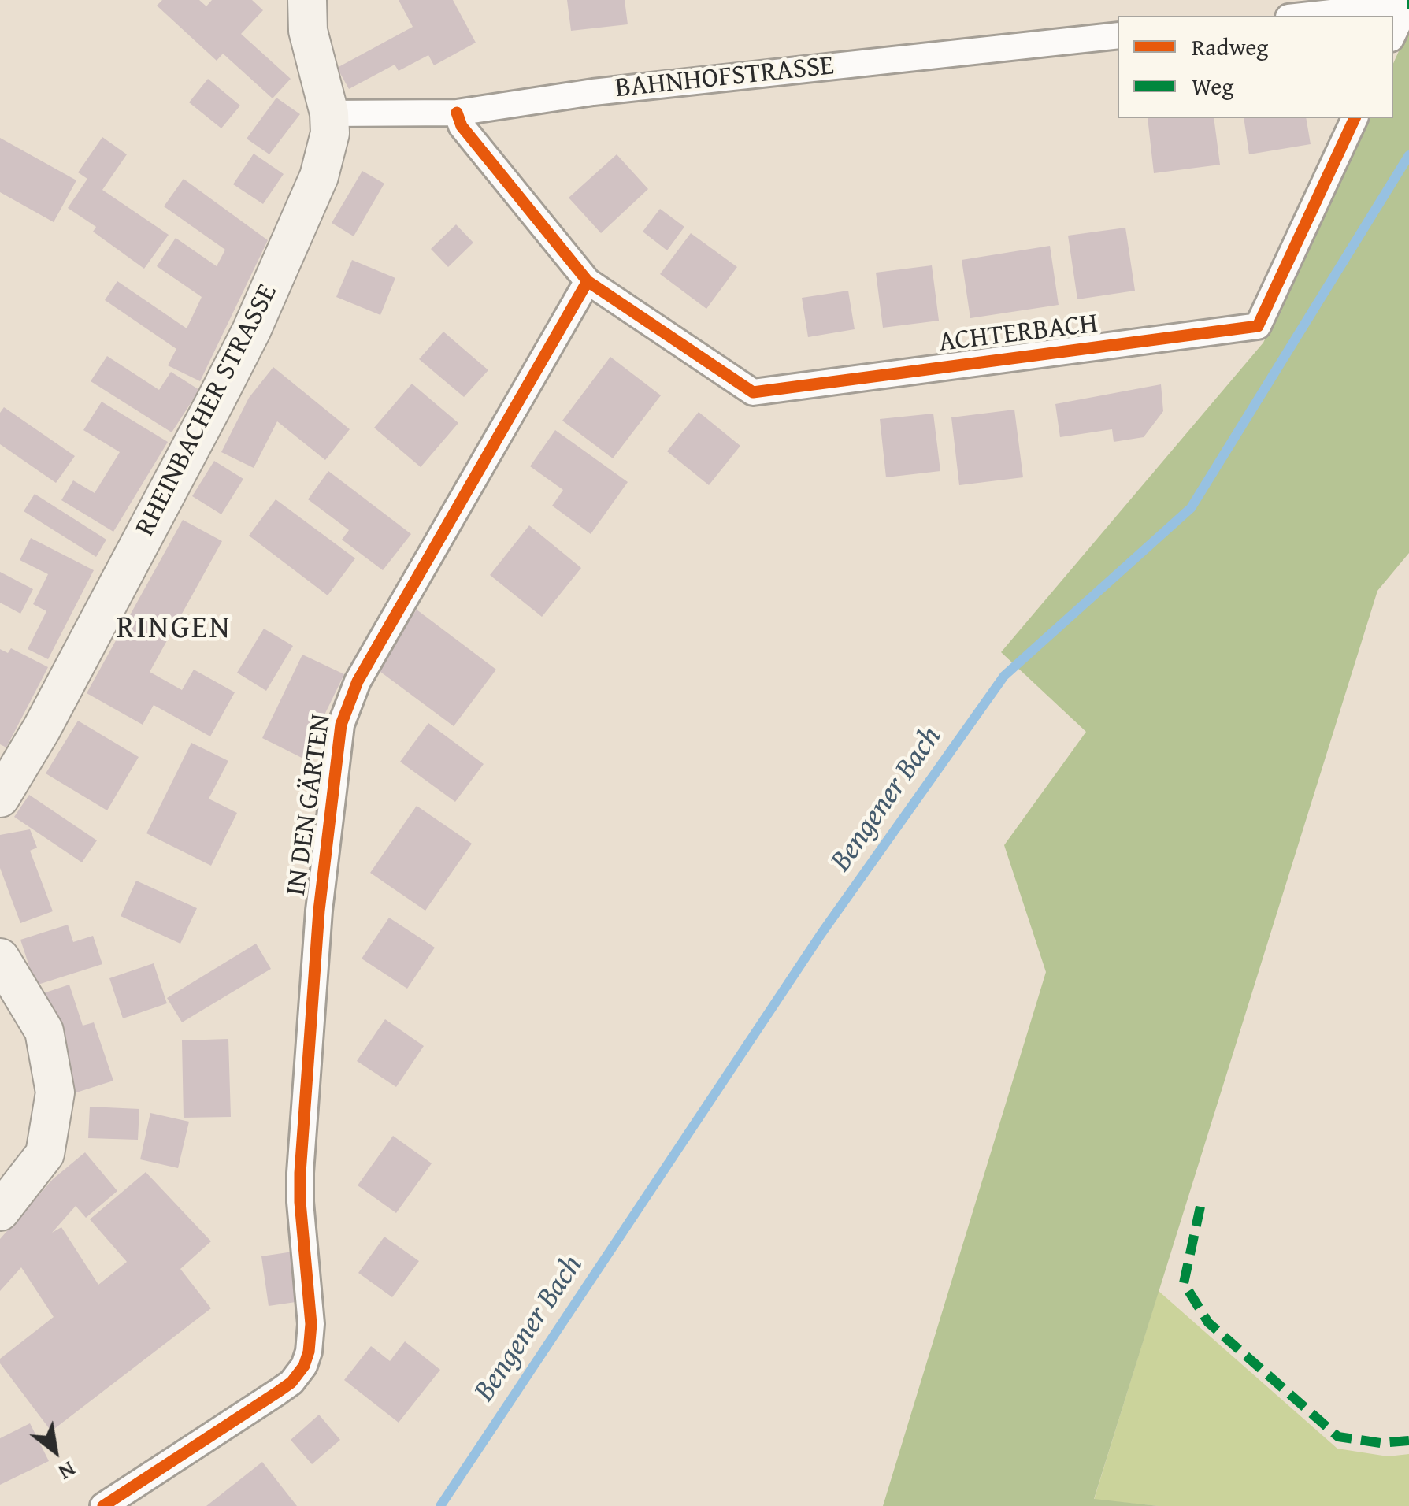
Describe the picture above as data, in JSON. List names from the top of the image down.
{
  "streets": {
    "main road": ["RHEINBACHER STRASSE"],
    "street": ["BAHNHOFSTRASSE", "ACHTERBACH", "IN DEN GÄRTEN"]
  },
  "crossings": [
    ["BAHNHOFSTRASSE", "RHEINBACHER STRASSE"],
    ["ACHTERBACH", "IN DEN GÄRTEN"]
  ],
  "districts": ["RINGEN"],
  "water": ["Bengener Bach"],
  "legend": ["Radweg", "Weg"],
  "north": "bottom right"
}
